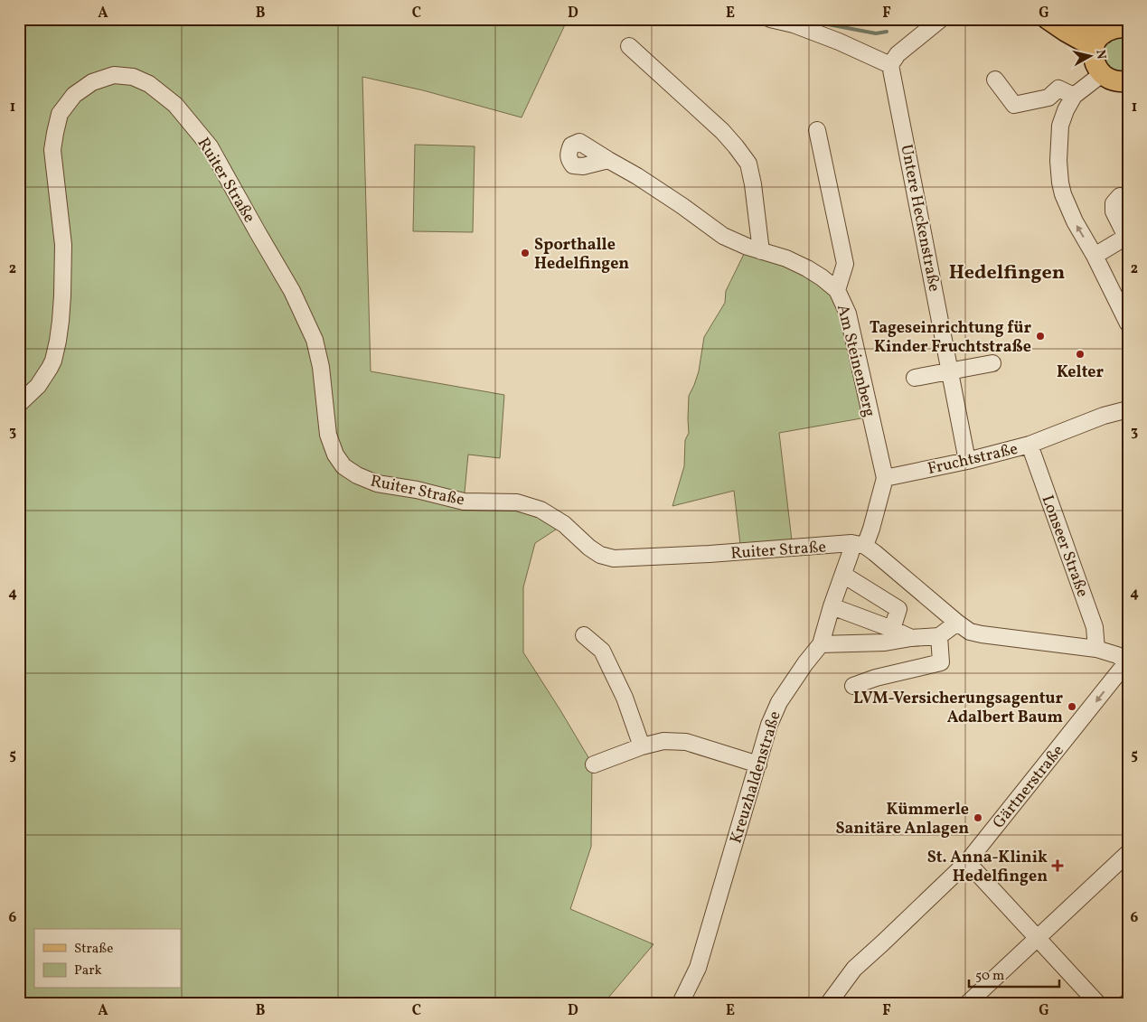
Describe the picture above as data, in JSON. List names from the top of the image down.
{
  "streets": {
    "street": [
      "Ruiter Straße",
      "Untere Heckenstraße",
      "Am Steinenberg",
      "Fruchtstraße",
      "Lonseer Straße",
      "Kreuzhaldenstraße",
      "Gärtnerstraße"
    ]
  },
  "crossings": [
    ["Untere Heckenstraße", "Fruchtstraße"],
    ["Am Steinenberg", "Fruchtstraße"],
    ["Fruchtstraße", "Lonseer Straße"]
  ],
  "districts": ["Hedelfingen"],
  "places": {
    "other": [
      "Sporthalle Hedelfingen",
      "Tageseinrichtung für Kinder Fruchtstraße",
      "Kelter",
      "LVM-Versicherungsagentur Adalbert Baum",
      "Kümmerle Sanitäre Anlagen"
    ],
    "health": ["St. Anna-Klinik Hedelfingen"]
  },
  "legend": ["Straße", "Park"],
  "scale_bar": "50 m",
  "north": "right",
  "grid": {
    "columns": [
      "A",
      "B",
      "C",
      "D",
      "E",
      "F",
      "G"
    ],
    "rows": [
      "1",
      "2",
      "3",
      "4",
      "5",
      "6"
    ]
  }
}
